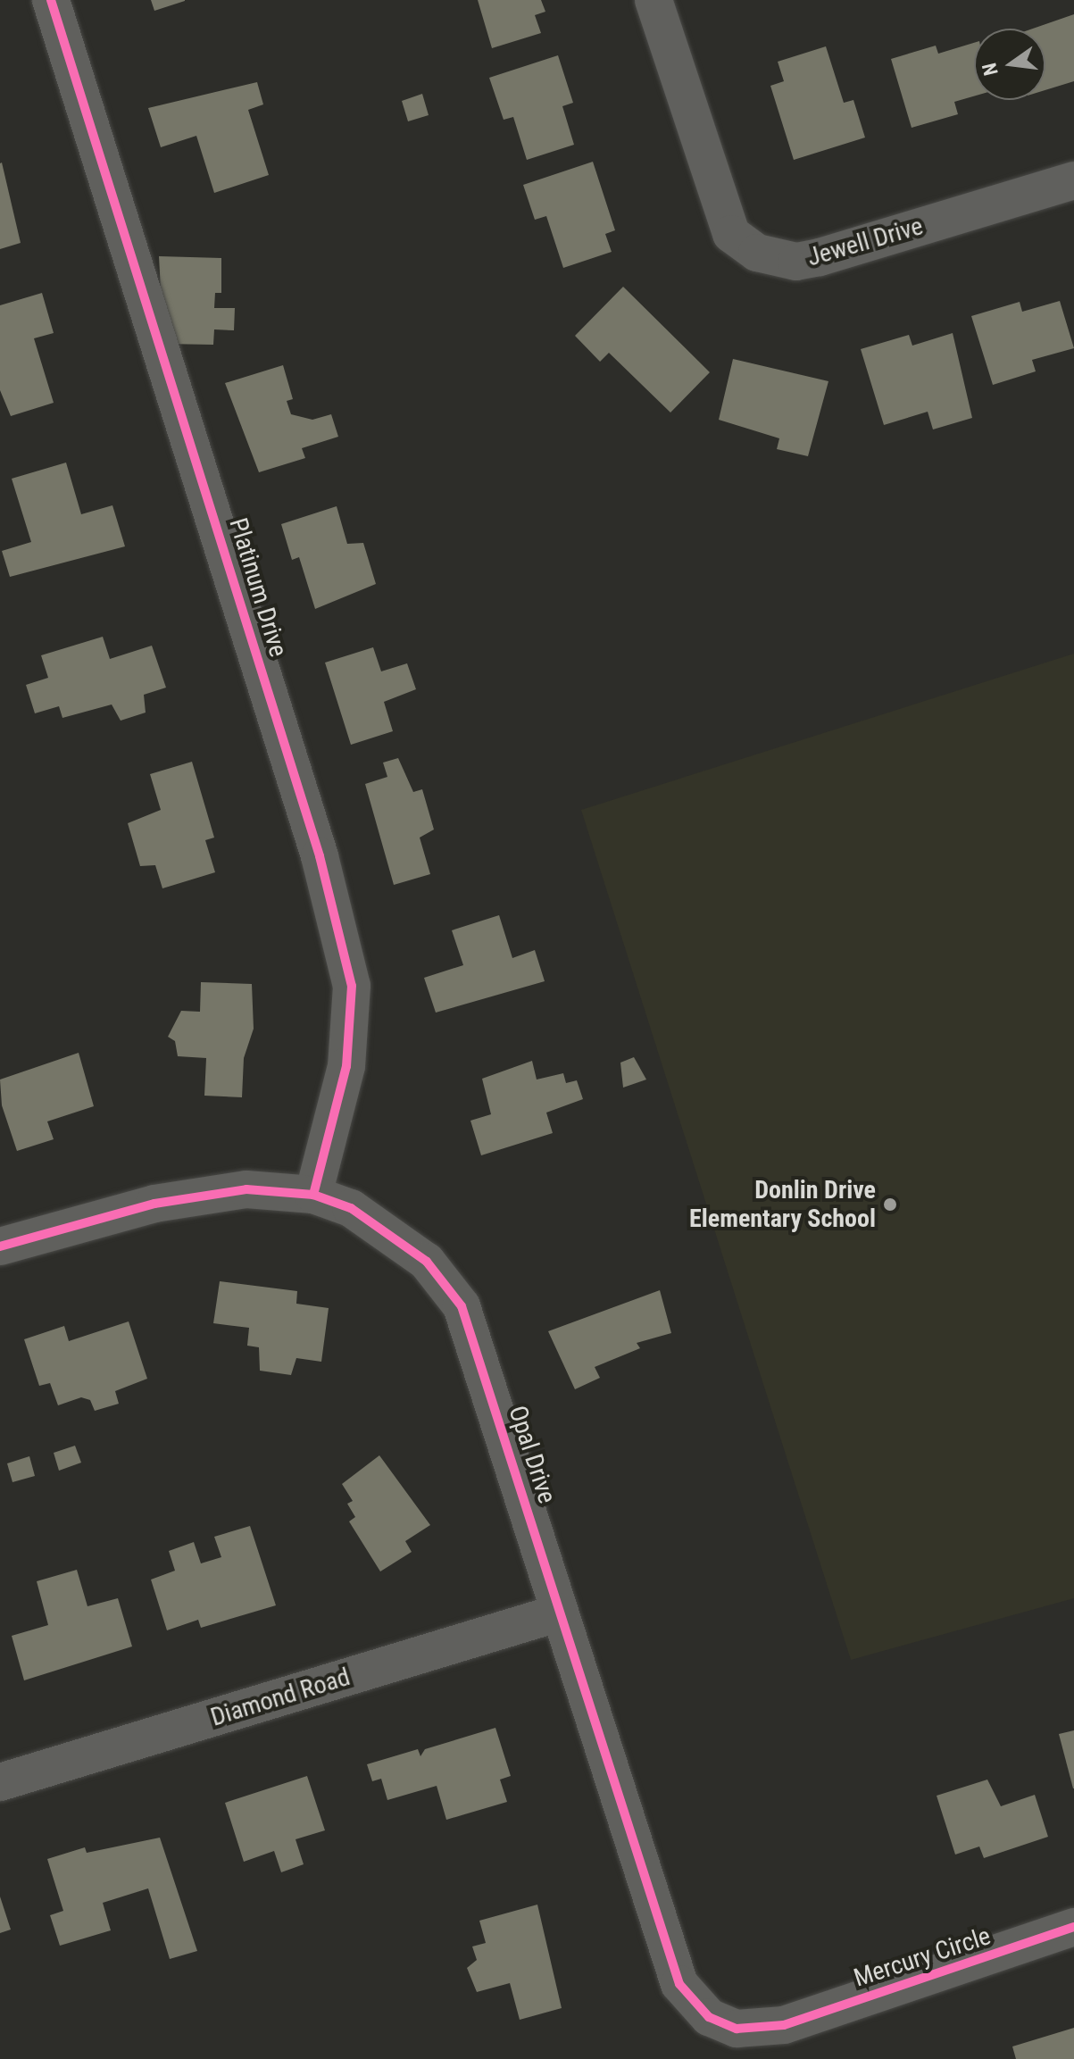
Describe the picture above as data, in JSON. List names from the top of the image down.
{
  "streets": {
    "street": [
      "Jewell Drive",
      "Platinum Drive",
      "Opal Drive",
      "Diamond Road",
      "Mercury Circle"
    ]
  },
  "crossings": [
    ["Platinum Drive", "Opal Drive"],
    ["Opal Drive", "Diamond Road"],
    ["Opal Drive", "Mercury Circle"]
  ],
  "places": ["Donlin Drive Elementary School"],
  "north": "left"
}
